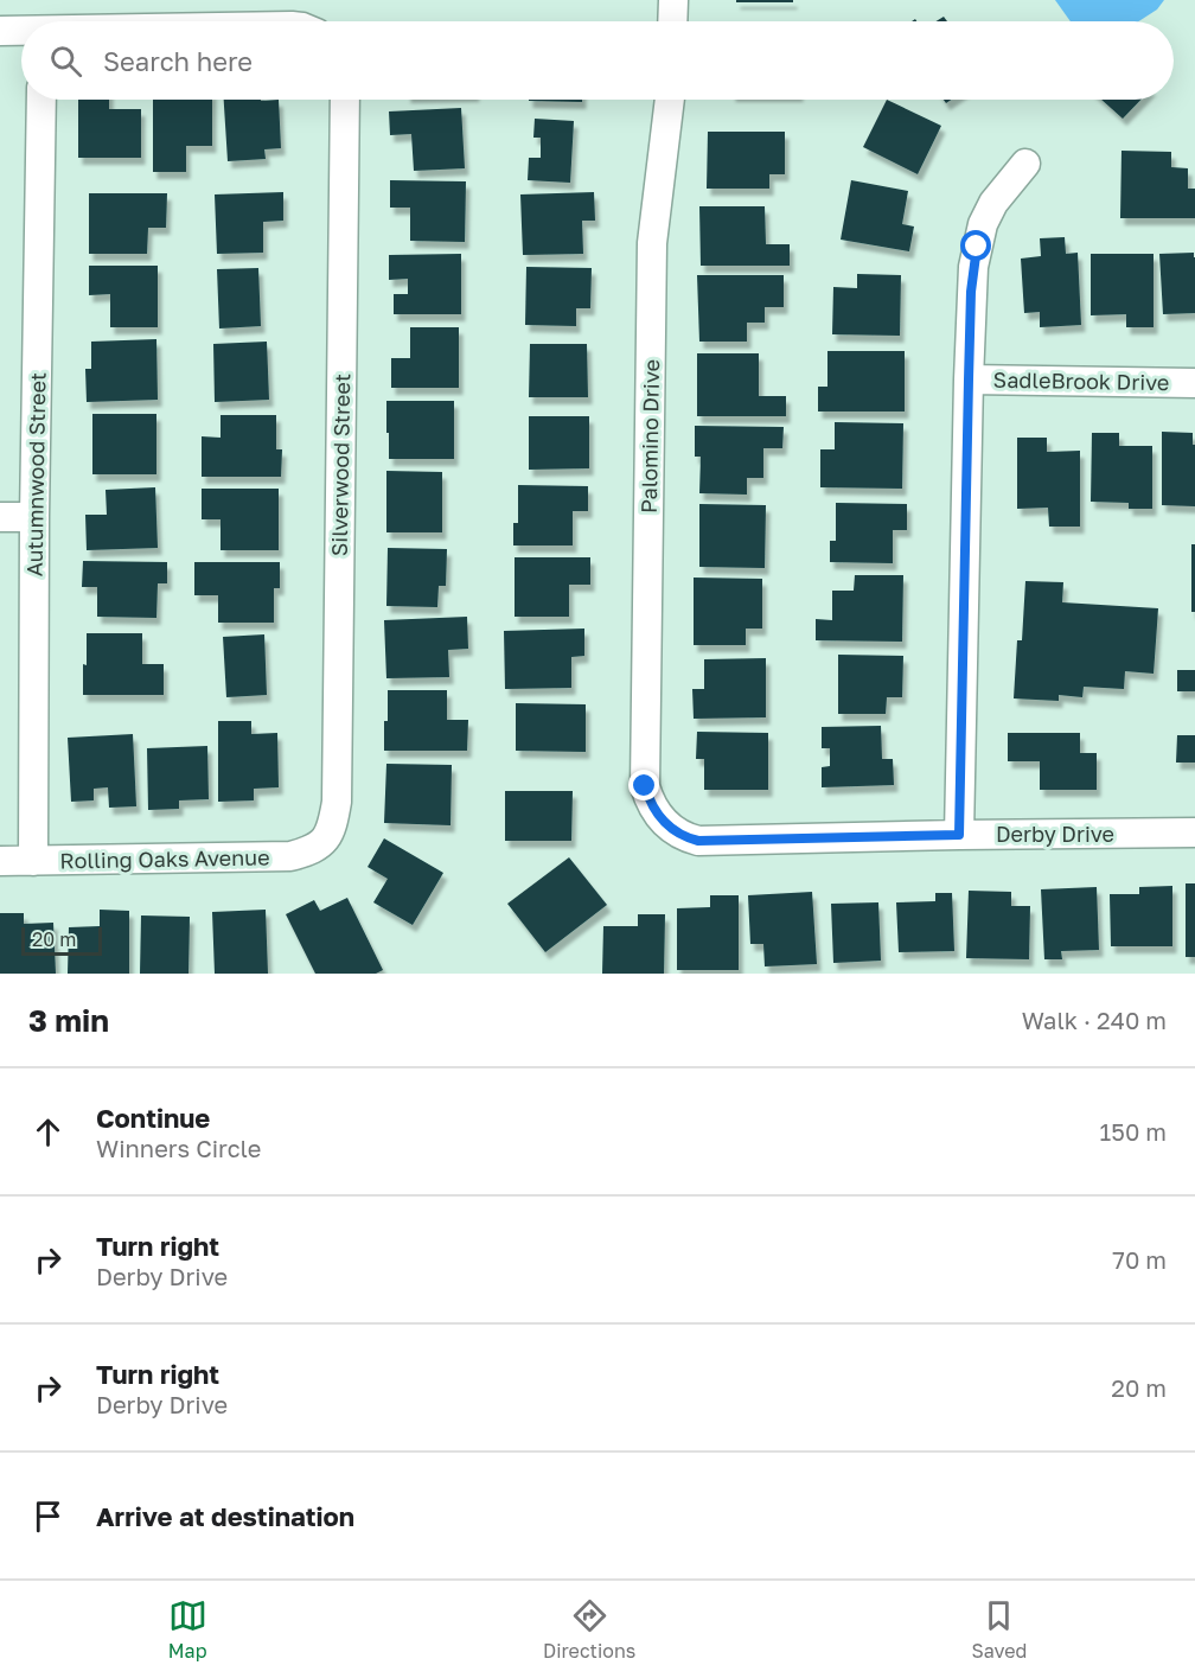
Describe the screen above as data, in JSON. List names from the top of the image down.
{
  "streets": {
    "street": [
      "SadleBrook Drive",
      "Palomino Drive",
      "Silverwood Street",
      "Autumnwood Street",
      "Derby Drive",
      "Rolling Oaks Avenue"
    ]
  },
  "crossings": [
    ["Palomino Drive", "Derby Drive"],
    ["Silverwood Street", "Rolling Oaks Avenue"],
    ["Autumnwood Street", "Rolling Oaks Avenue"]
  ],
  "scale_bar": "20 m",
  "page": {
    "search": "Search here",
    "scale": "20 m",
    "heading": ["3 min", "Walk · 240 m"],
    "list": [
      ["Continue", "Winners Circle", "150 m"],
      ["Turn right", "Derby Drive", "70 m"],
      ["Turn right", "Derby Drive", "20 m"],
      "Arrive at destination"
    ],
    "nav": ["Map", "Directions", "Saved"]
  }
}
